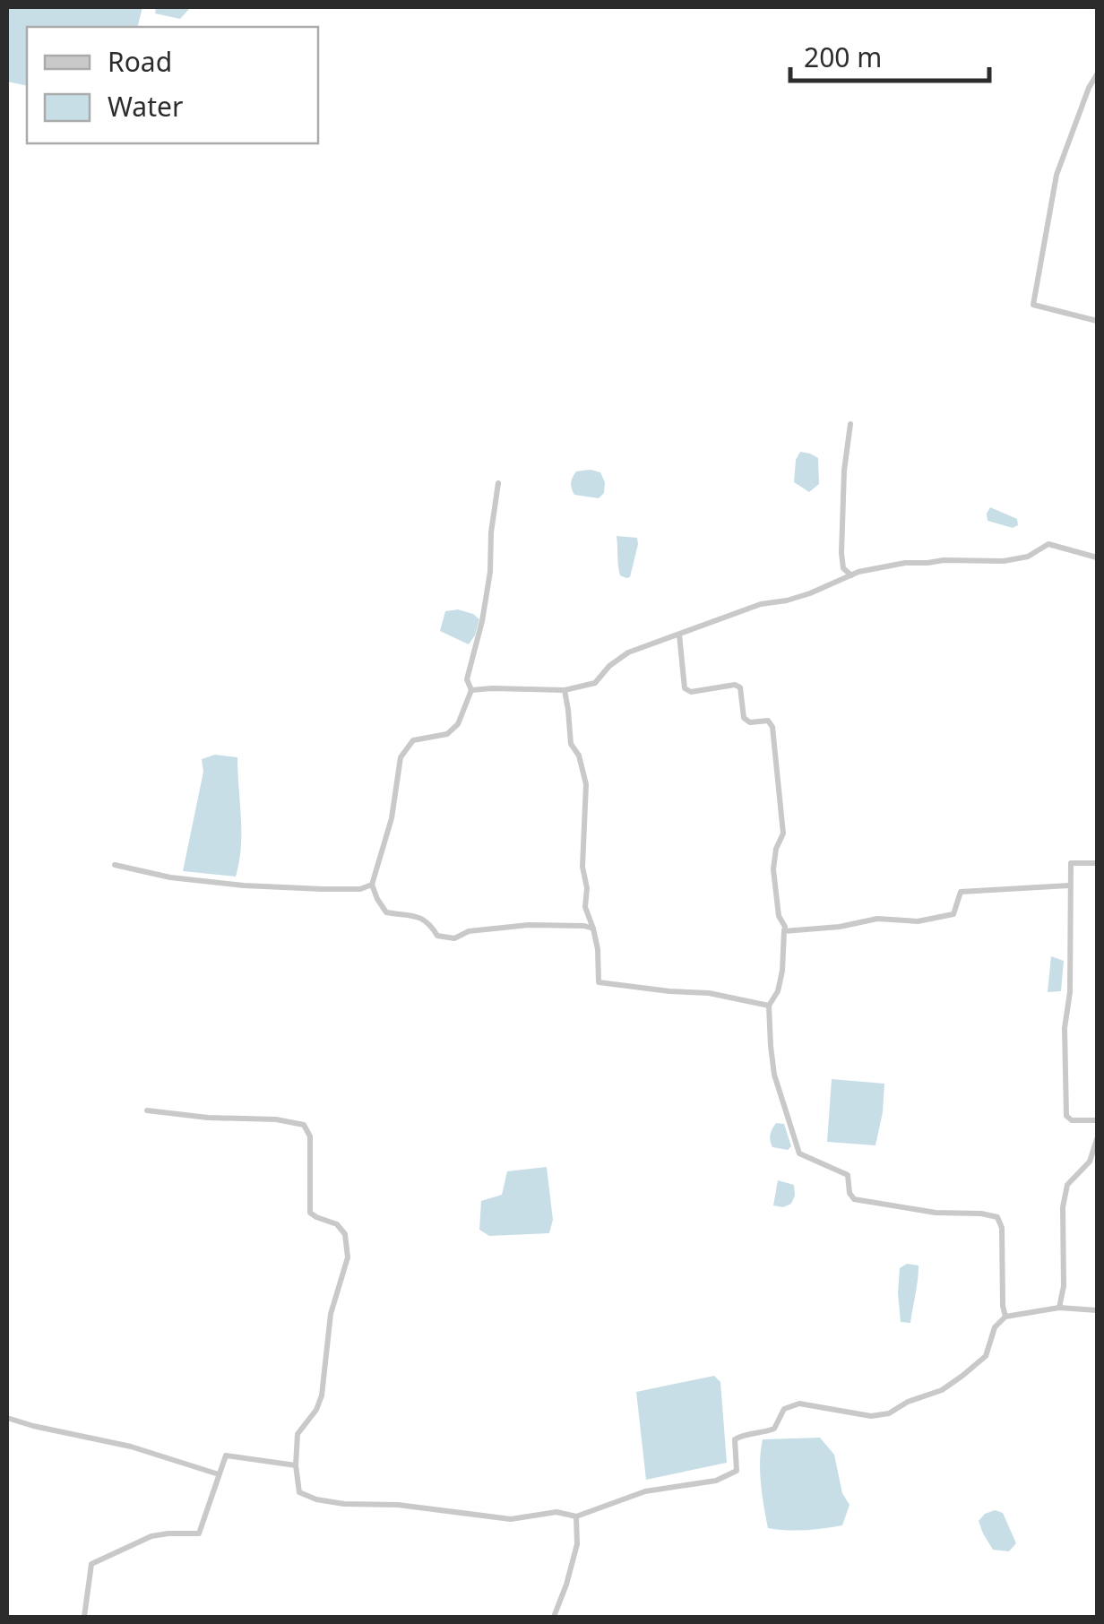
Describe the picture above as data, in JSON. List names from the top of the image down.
{
  "legend": ["Road", "Water"],
  "scale_bar": "200 m"
}
